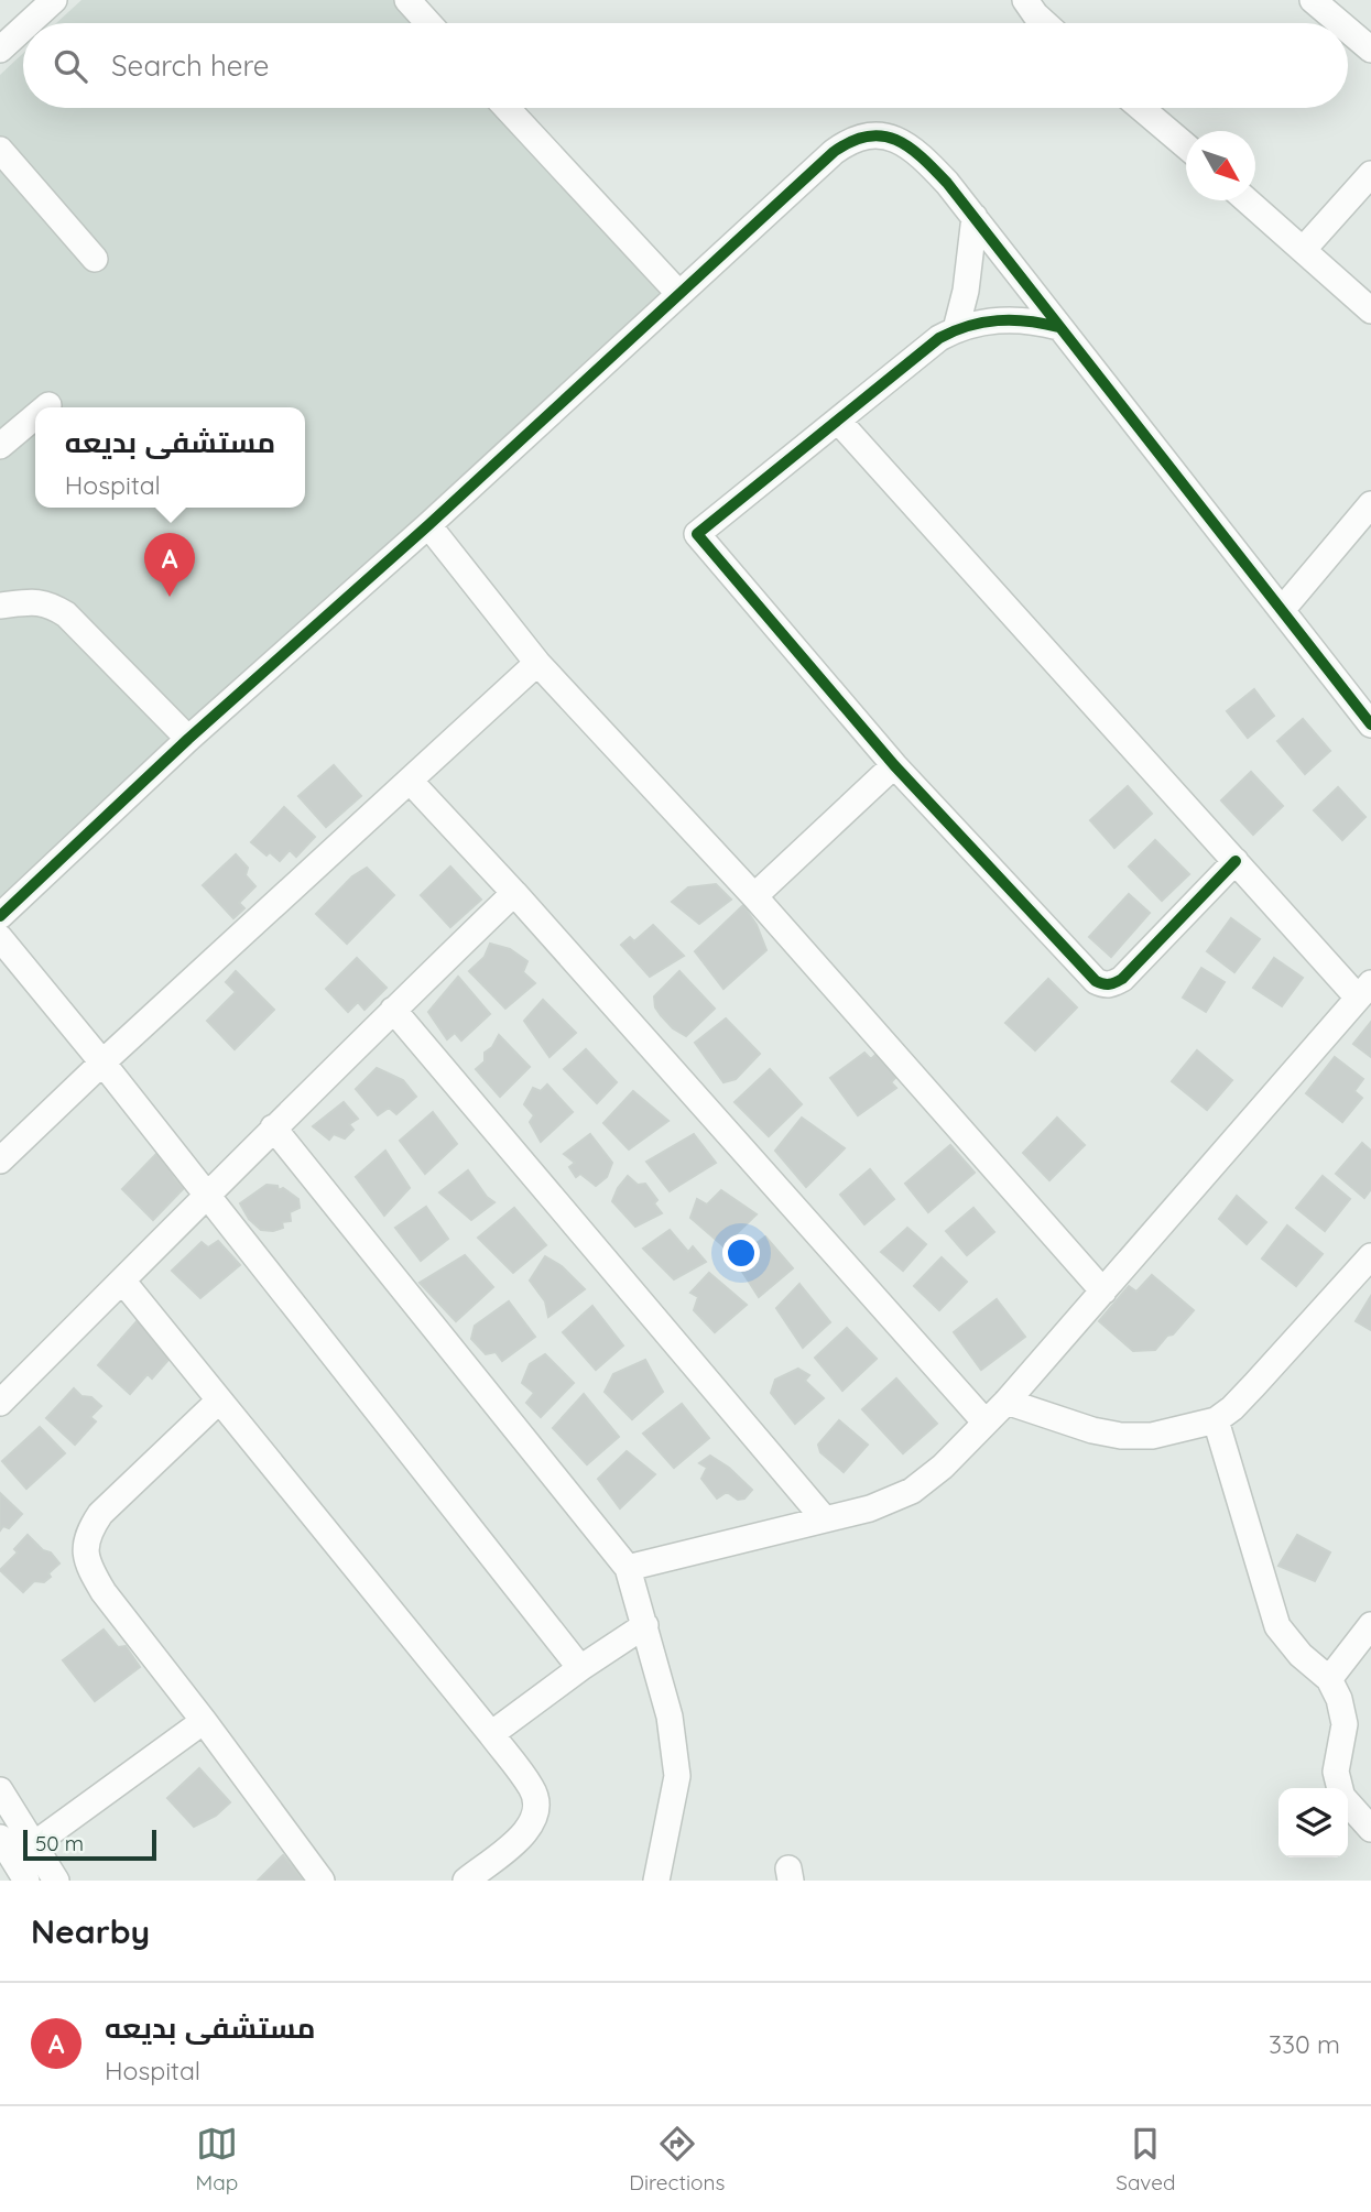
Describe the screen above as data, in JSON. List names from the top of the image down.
{
  "scale_bar": "50 m",
  "north": "bottom right",
  "page": {
    "search": "Search here",
    "popup": ["مستشفى بديعه", "Hospital"],
    "pins": "A",
    "scale": "50 m",
    "heading": "Nearby",
    "list": [
      {
        "mark": "A",
        "name": "مستشفى بديعه",
        "note": "Hospital",
        "value": "330 m"
      }
    ],
    "nav": ["Map", "Directions", "Saved"]
  }
}
